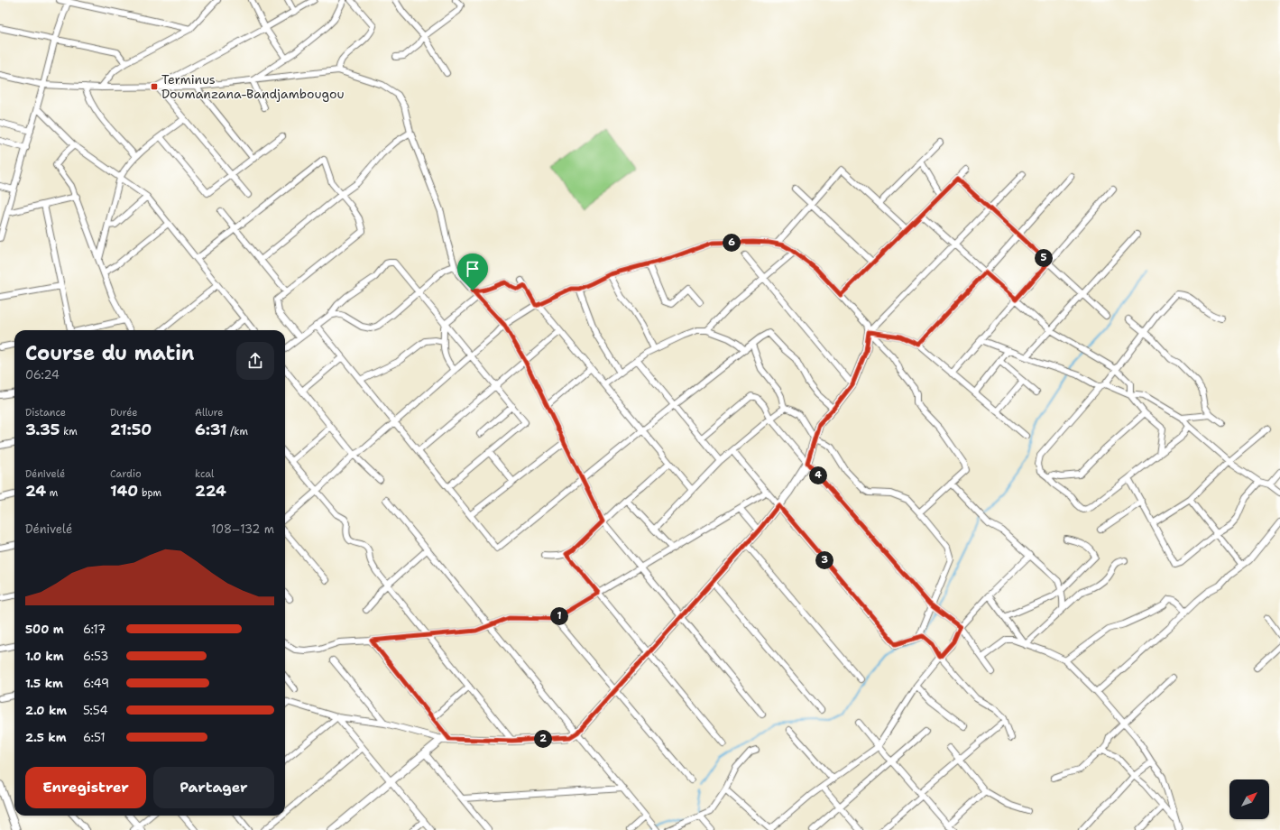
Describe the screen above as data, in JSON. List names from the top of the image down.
{
  "places": {
    "transit": ["Terminus Doumanzana-Bandjambougou"]
  },
  "north": "top right",
  "page": {
    "pins": [
      "6",
      "5",
      "4",
      "3",
      "1",
      "2"
    ],
    "heading": ["Course du matin", "06:24"],
    "stats": [
      ["Distance", "3.35 km"],
      ["Durée", "21:50"],
      ["Allure", "6:31 /km"],
      ["Dénivelé", "24 m"],
      ["Cardio", "140 bpm"],
      ["kcal", "224"]
    ],
    "chart": ["Dénivelé", "108–132 m"],
    "list": [
      {
        "name": "500 m",
        "note": "6:17"
      },
      {
        "name": "1.0 km",
        "note": "6:53"
      },
      {
        "name": "1.5 km",
        "note": "6:49"
      },
      {
        "name": "2.0 km",
        "note": "5:54"
      },
      {
        "name": "2.5 km",
        "note": "6:51"
      }
    ],
    "buttons": ["Enregistrer", "Partager"]
  }
}
